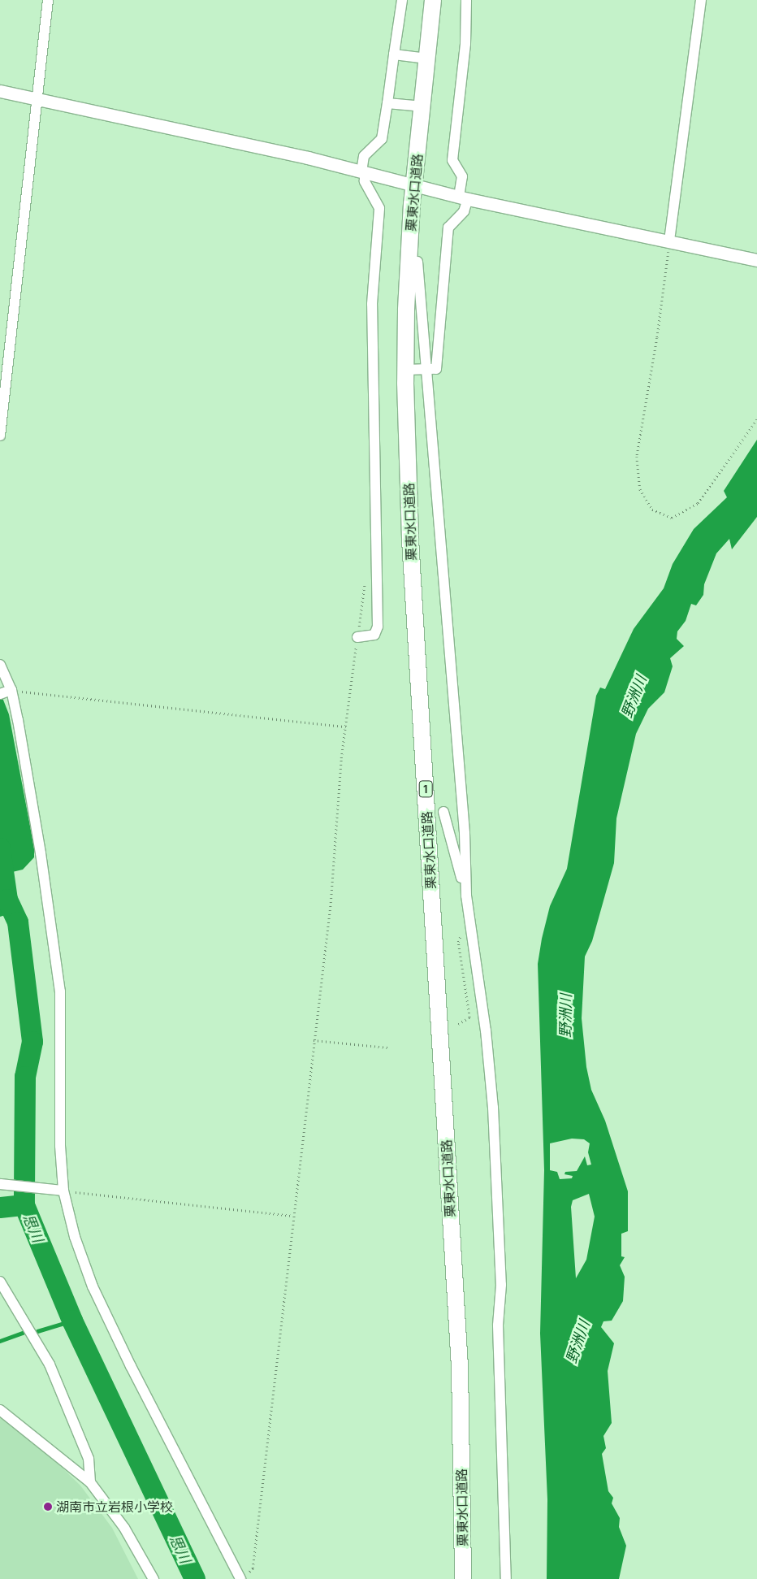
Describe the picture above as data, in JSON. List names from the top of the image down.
{
  "streets": {
    "highway": ["栗東水口道路", "1"]
  },
  "water": ["野洲川", "思川"],
  "places": ["湖南市立岩根小学校"]
}
